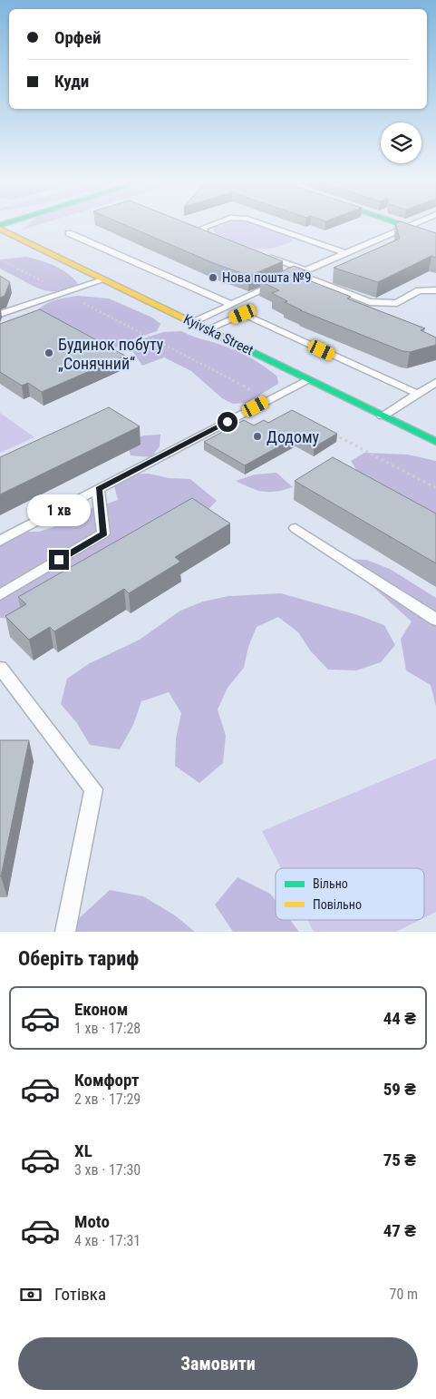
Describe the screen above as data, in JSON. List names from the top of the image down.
{
  "streets": {
    "main road": ["Kyivska Street"]
  },
  "places": ["Нова пошта №9", "Будинок побуту „Сонячний“", "Додому"],
  "legend": ["Вільно", "Повільно"],
  "page": {
    "banner": ["Орфей", "Куди"],
    "bubble": "1 хв",
    "heading": "Оберіть тариф",
    "list": [
      {
        "name": "Економ",
        "note": "1 хв · 17:28",
        "value": "44 ₴"
      },
      {
        "name": "Комфорт",
        "note": "2 хв · 17:29",
        "value": "59 ₴"
      },
      {
        "name": "XL",
        "note": "3 хв · 17:30",
        "value": "75 ₴"
      },
      {
        "name": "Moto",
        "note": "4 хв · 17:31",
        "value": "47 ₴"
      }
    ],
    "pay": ["Готівка", "70 m"],
    "buttons": "Замовити"
  }
}
